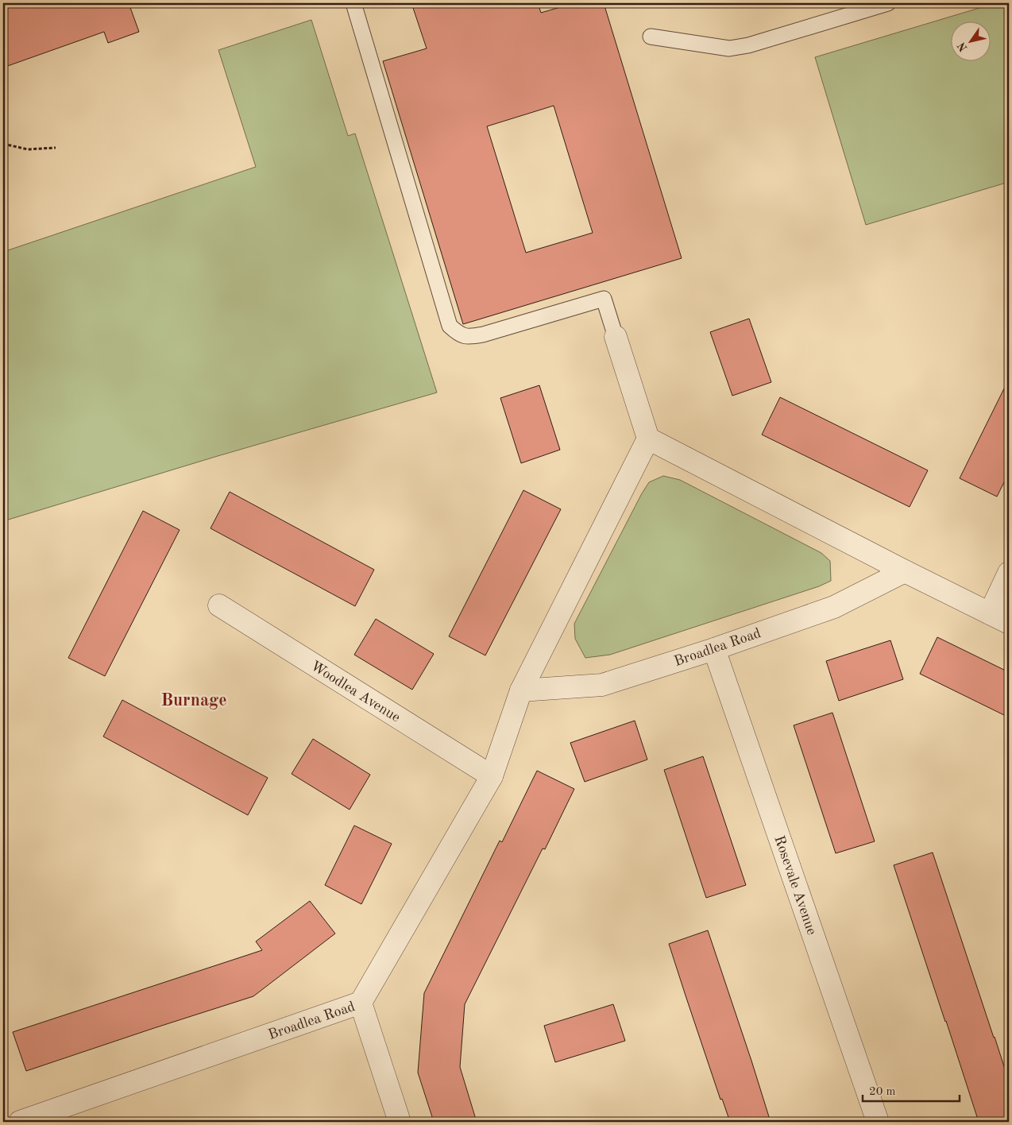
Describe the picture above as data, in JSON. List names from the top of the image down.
{
  "streets": {
    "street": ["Broadlea Road", "Woodlea Avenue", "Rosevale Avenue"]
  },
  "crossings": [
    ["Broadlea Road", "Woodlea Avenue"],
    ["Broadlea Road", "Rosevale Avenue"]
  ],
  "districts": ["Burnage"],
  "scale_bar": "20 m",
  "north": "bottom left"
}
